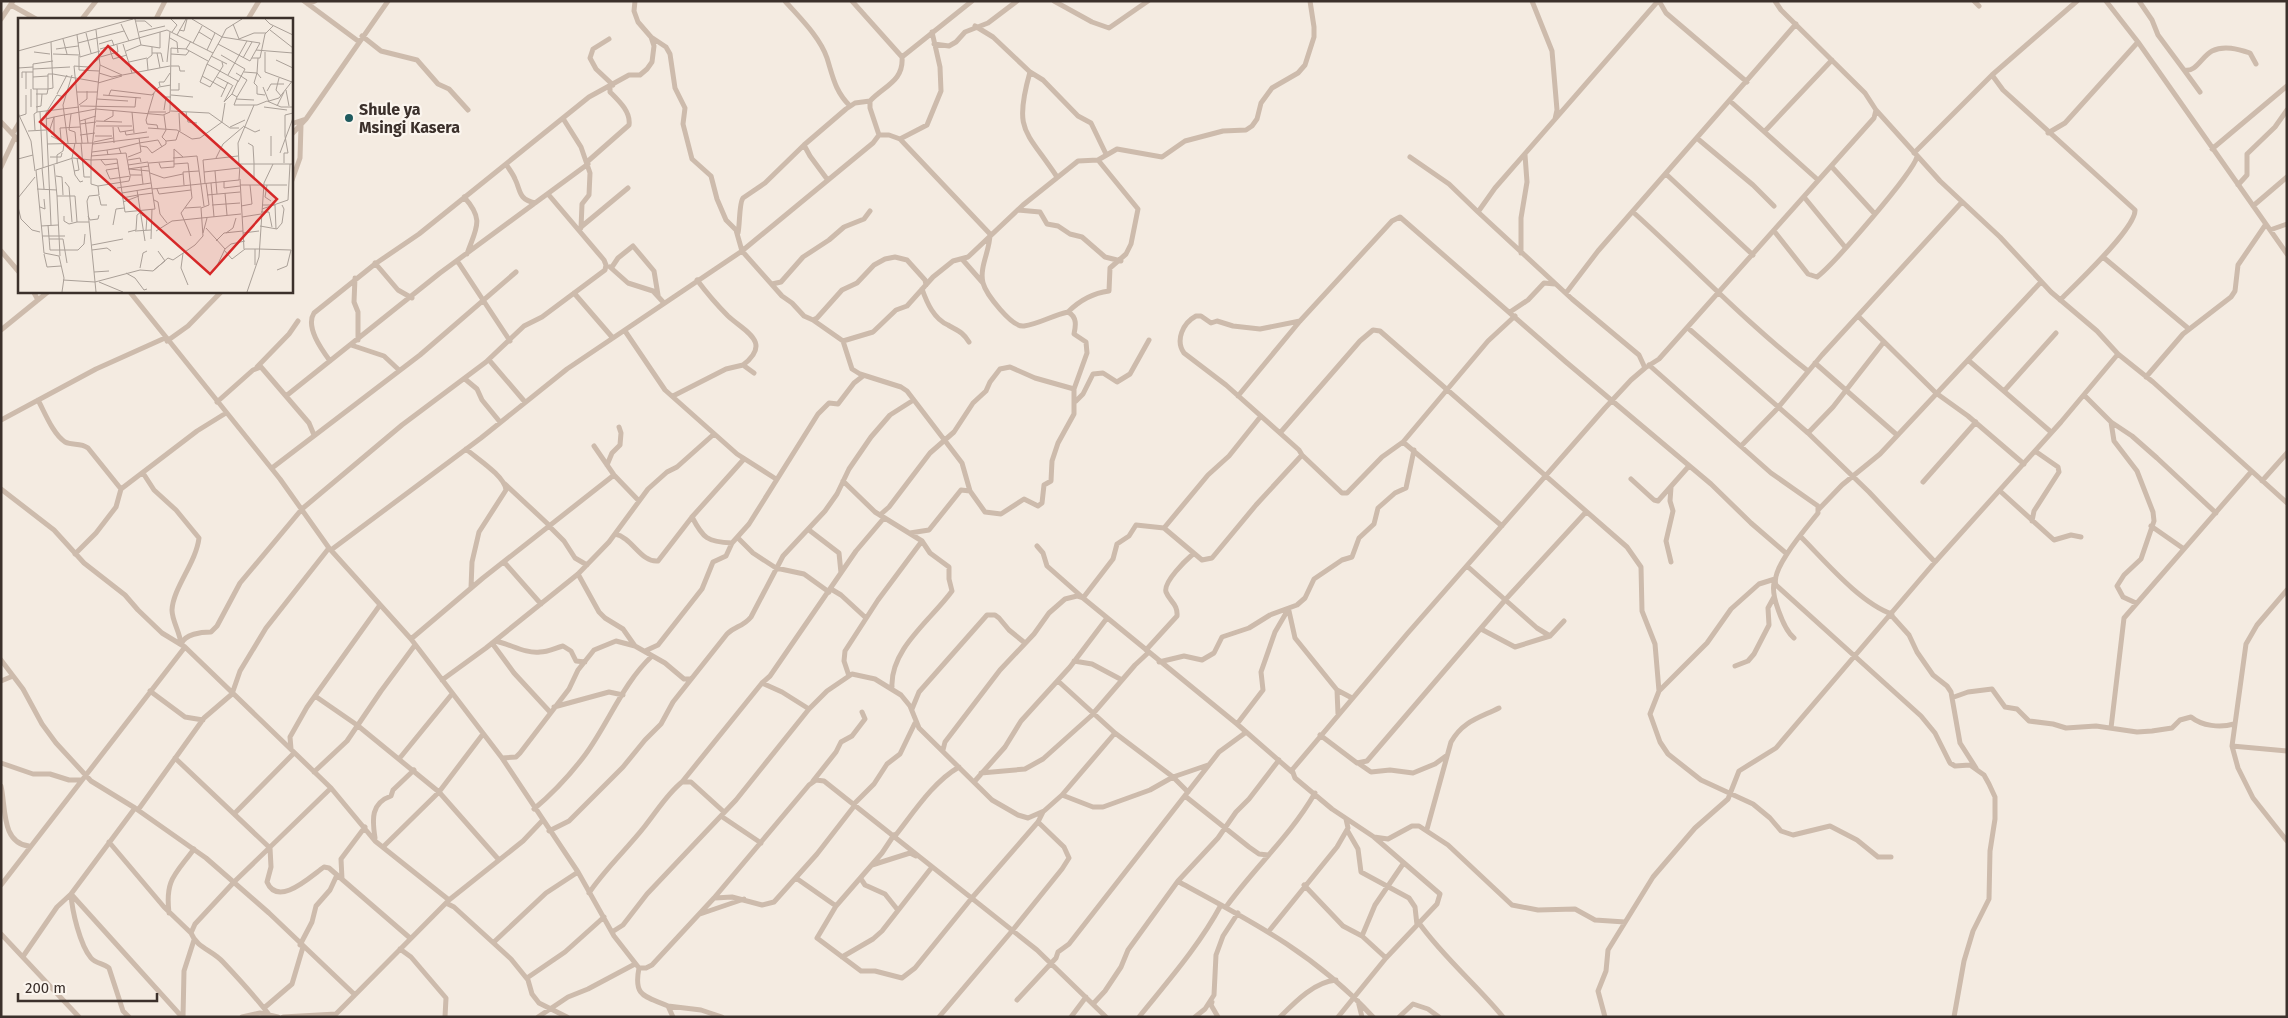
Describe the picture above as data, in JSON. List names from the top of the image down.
{
  "places": ["Shule ya Msingi Kasera"],
  "scale_bar": "200 m"
}
